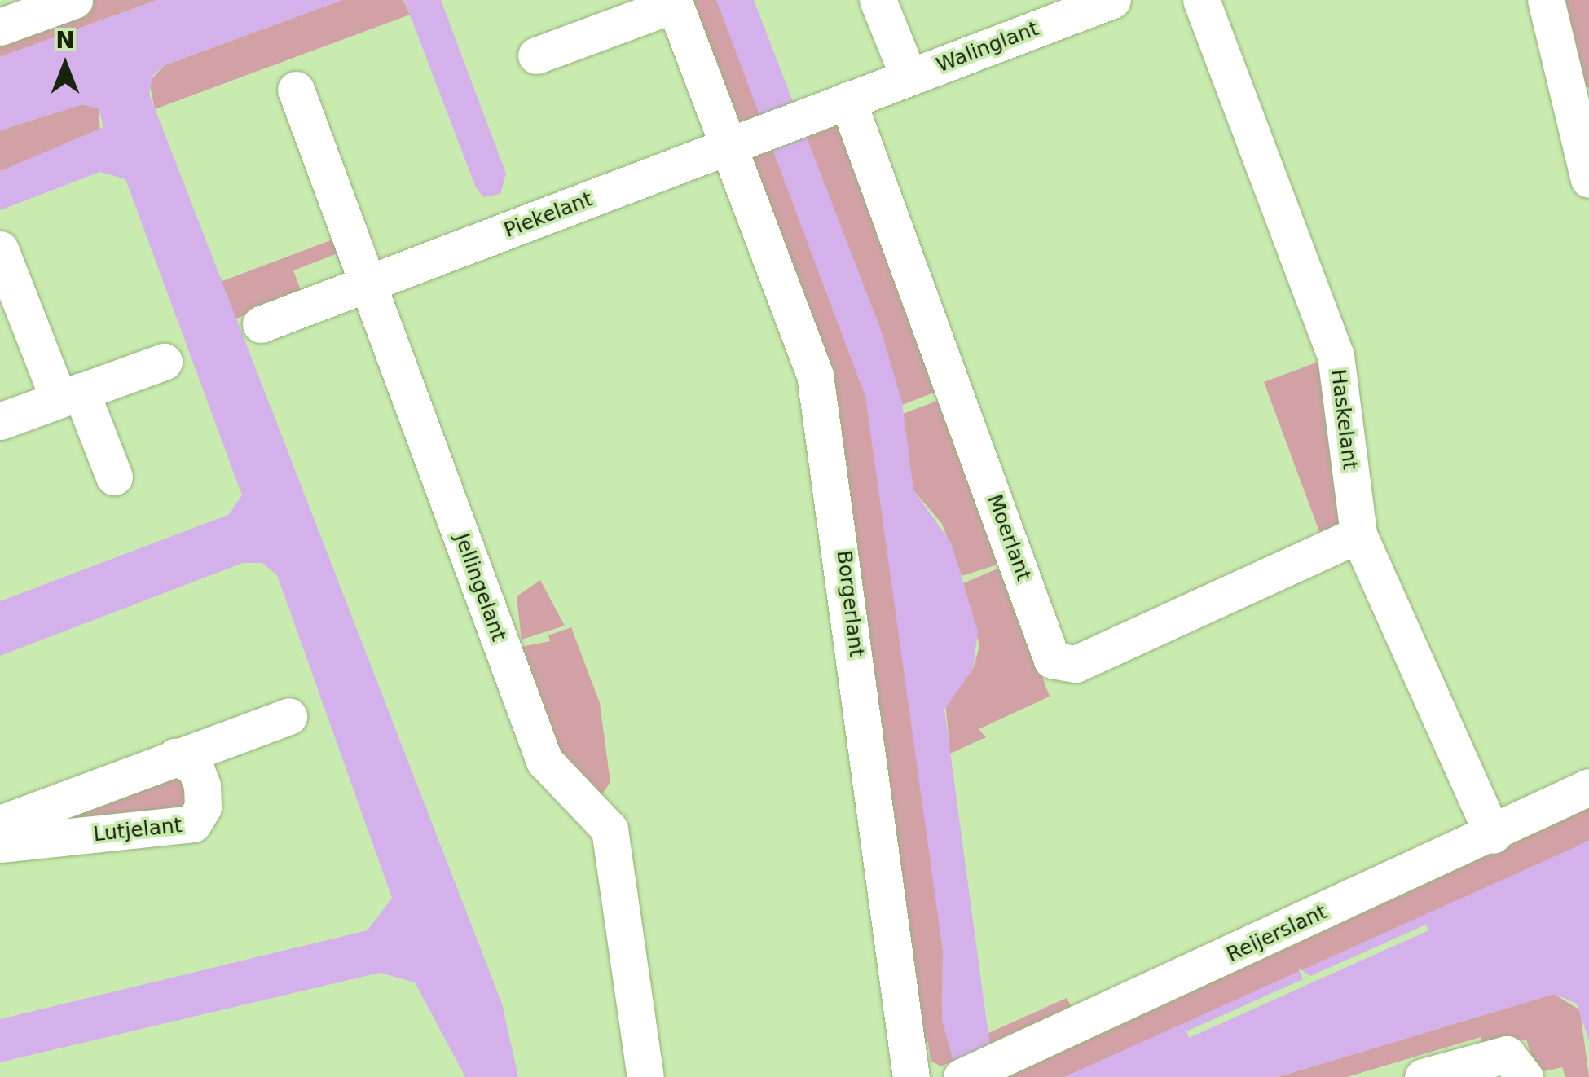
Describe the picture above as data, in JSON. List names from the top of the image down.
{
  "streets": {
    "street": [
      "Walinglant",
      "Piekelant",
      "Haskelant",
      "Moerlant",
      "Jellingelant",
      "Borgerlant",
      "Lutjelant",
      "Reijerslant"
    ]
  },
  "crossings": [
    ["Walinglant", "Piekelant"],
    ["Walinglant", "Moerlant"],
    ["Walinglant", "Borgerlant"],
    ["Piekelant", "Jellingelant"],
    ["Piekelant", "Borgerlant"],
    ["Haskelant", "Moerlant"],
    ["Haskelant", "Reijerslant"]
  ],
  "north": "top"
}
